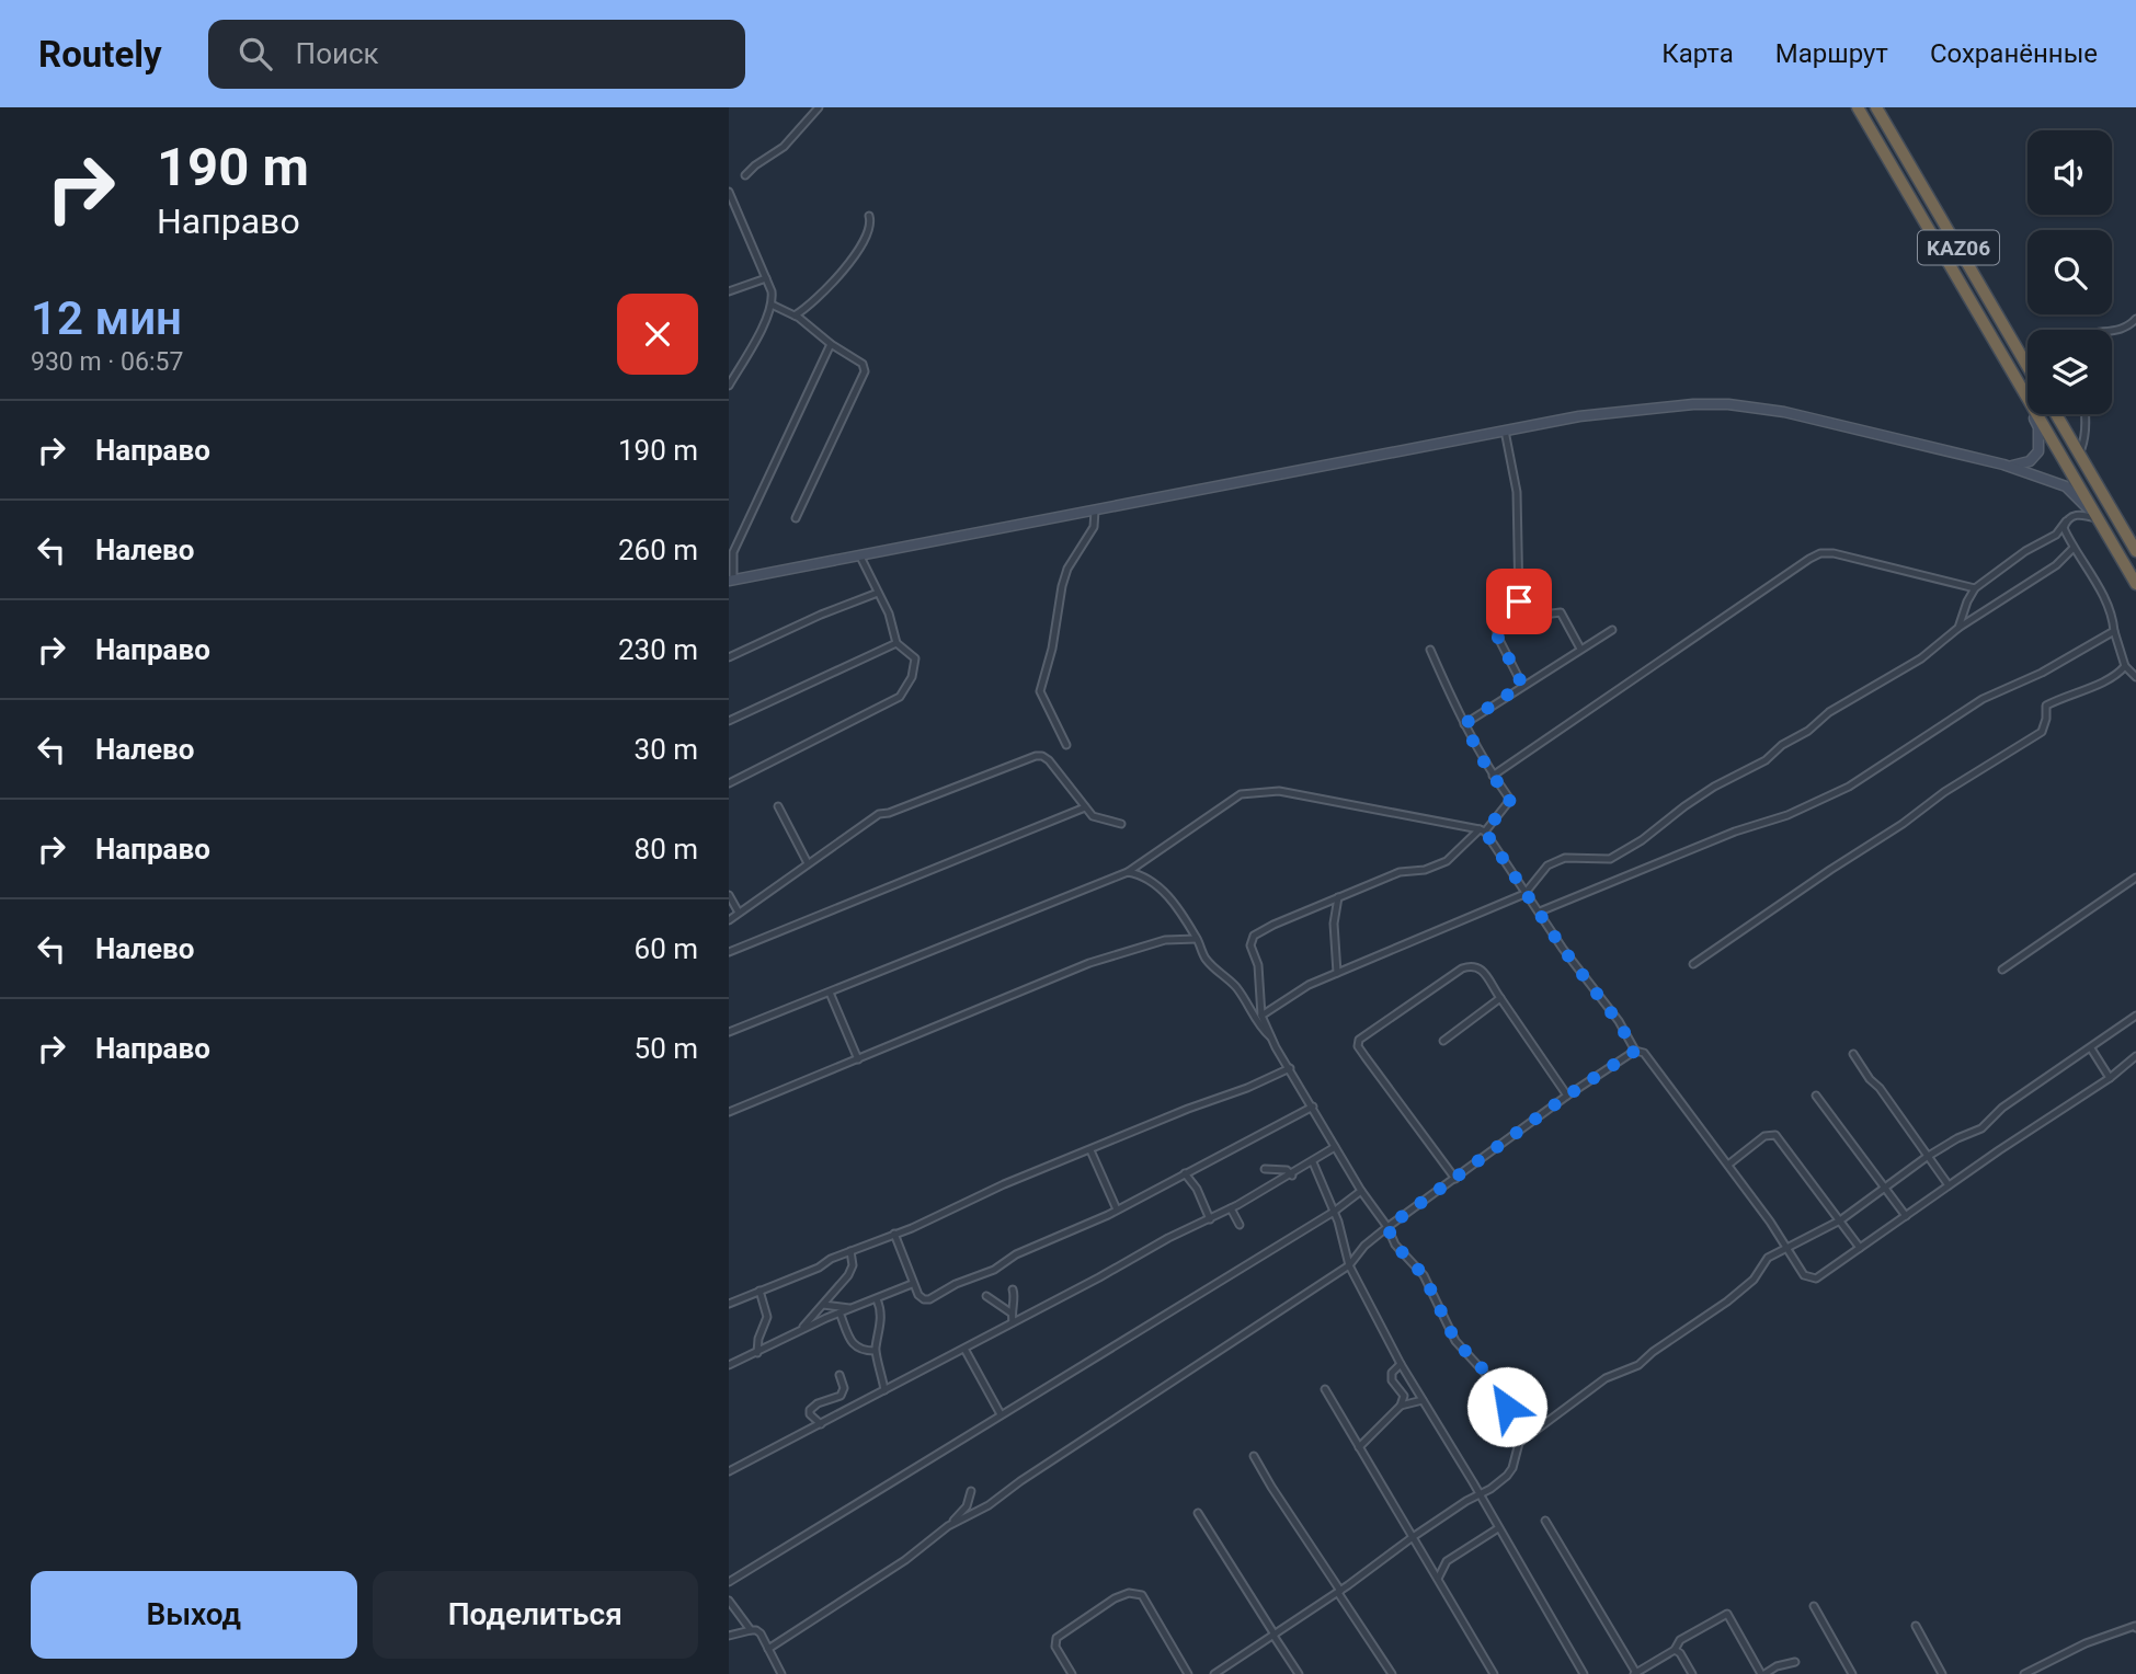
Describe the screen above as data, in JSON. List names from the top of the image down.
{
  "streets": {
    "highway": ["KАZ06"]
  },
  "page": {
    "header": "Routely",
    "search": "Поиск",
    "nav": ["Карта", "Маршрут", "Сохранённые"],
    "turn": ["190 m", "Направо"],
    "heading": ["12 мин", "930 m · 06:57"],
    "list": [
      {
        "name": "Направо",
        "value": "190 m"
      },
      {
        "name": "Налево",
        "value": "260 m"
      },
      {
        "name": "Направо",
        "value": "230 m"
      },
      {
        "name": "Налево",
        "value": "30 m"
      },
      {
        "name": "Направо",
        "value": "80 m"
      },
      {
        "name": "Налево",
        "value": "60 m"
      },
      {
        "name": "Направо",
        "value": "50 m"
      }
    ],
    "buttons": ["Выход", "Поделиться"]
  }
}
